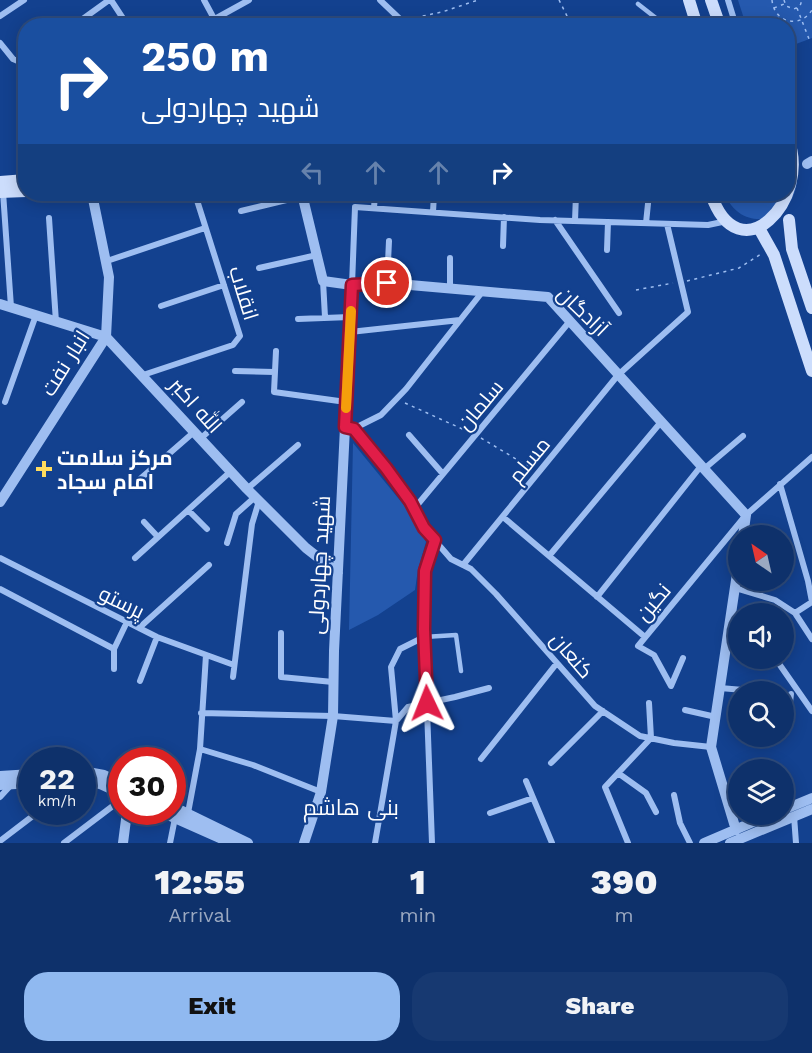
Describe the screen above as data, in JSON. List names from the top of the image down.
{
  "streets": {
    "street": [
      "انقلاب",
      "آزادگان",
      "انبار نفت",
      "الله اکبر",
      "سلمان",
      "مسلم",
      "شهید چهاردولی",
      "پرستو",
      "نگین",
      "کنعان"
    ]
  },
  "crossings": [
    ["انقلاب", "الله اکبر"],
    ["آزادگان", "سلمان"],
    ["آزادگان", "مسلم"],
    ["آزادگان", "شهید چهاردولی"],
    ["آزادگان", "نگین"],
    ["انبار نفت", "الله اکبر"],
    ["الله اکبر", "شهید چهاردولی"],
    ["سلمان", "کنعان"],
    ["مسلم", "کنعان"],
    ["شهید چهاردولی", "کنعان"]
  ],
  "districts": ["بنی هاشم"],
  "places": {
    "health": ["مرکز سلامت امام سجاد"]
  },
  "north": "top left",
  "page": {
    "turn": ["250 m", "شهید چهاردولی"],
    "speed": "22 km/h",
    "limit": "30",
    "eta": [
      "12:55",
      "Arrival",
      "1",
      "min",
      "390",
      "m"
    ],
    "buttons": ["Exit", "Share"]
  }
}
